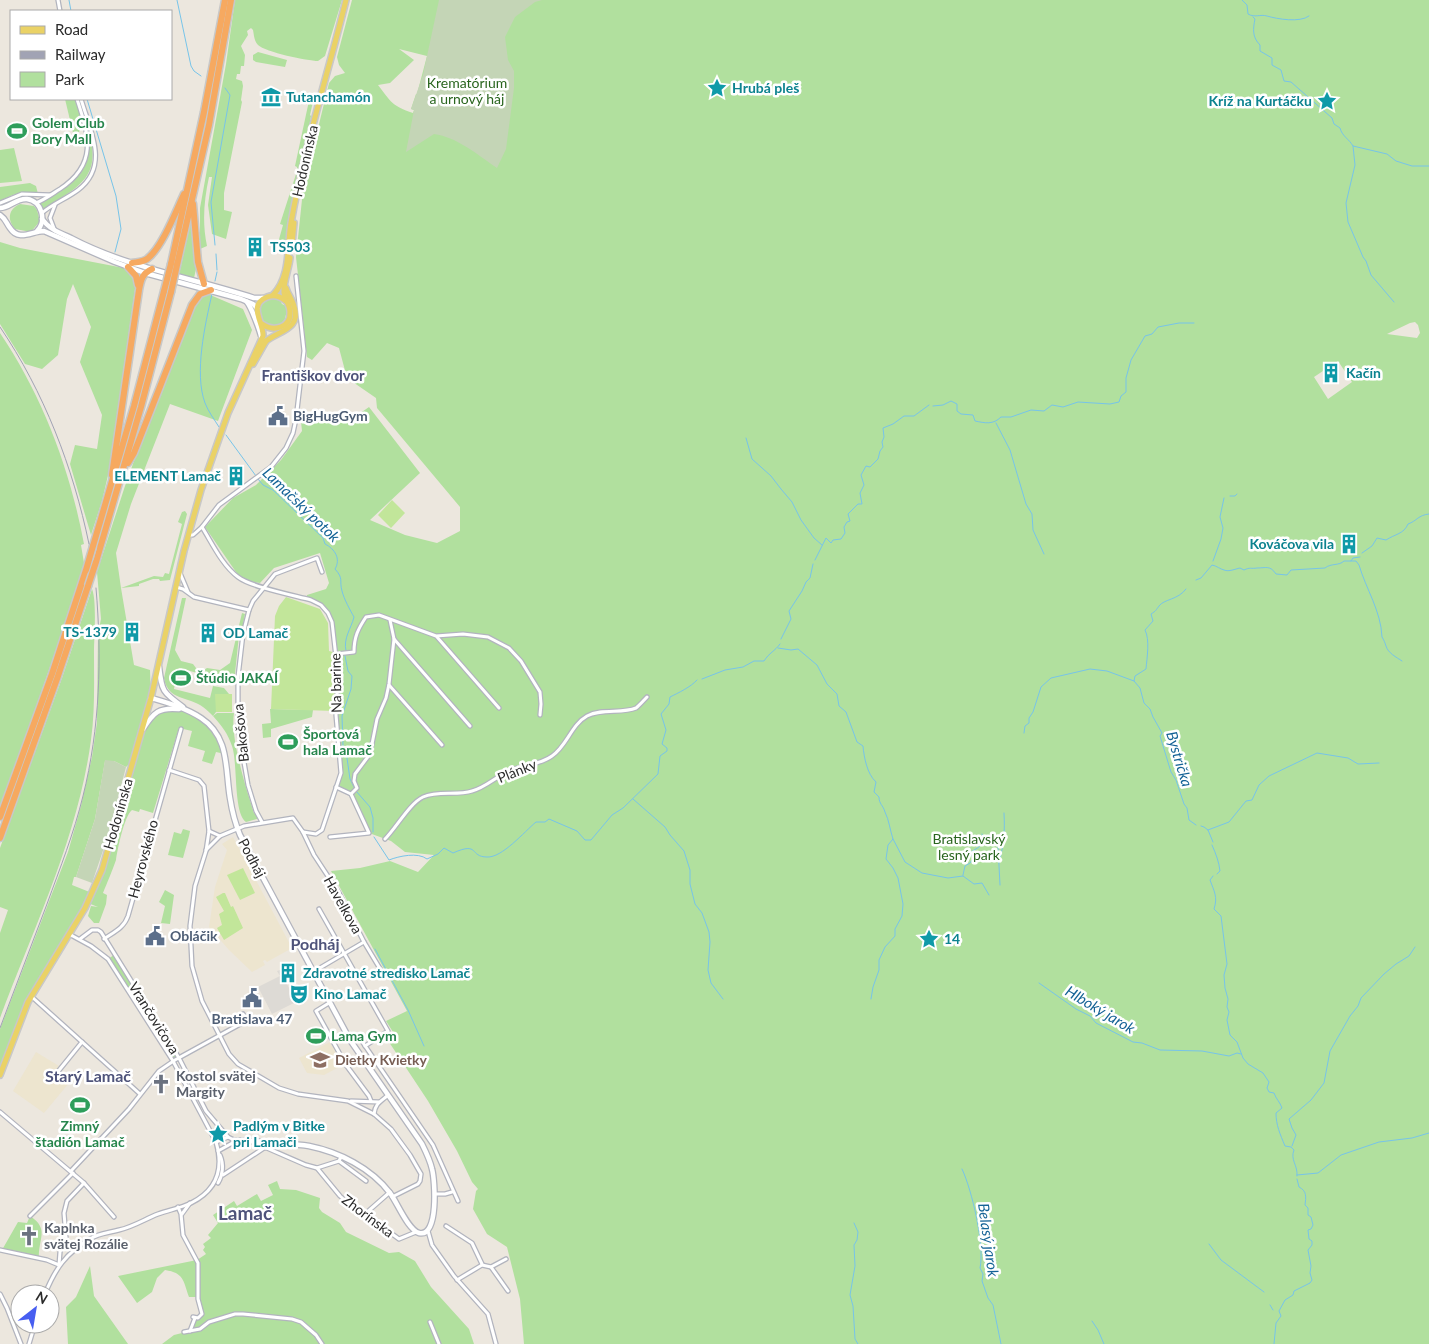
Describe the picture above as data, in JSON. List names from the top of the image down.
{
  "streets": {
    "main road": ["Hodonínska"],
    "street": [
      "Na barine",
      "Bakošova",
      "Plánky",
      "Podháj",
      "Heyrovského",
      "Havelkova",
      "Vrančovičova",
      "Zhorínska"
    ]
  },
  "crossings": [
    ["Hodonínska", "Podháj"],
    ["Hodonínska", "Vrančovičova"],
    ["Na barine", "Bakošova"],
    ["Na barine", "Havelkova"],
    ["Heyrovského", "Vrančovičova"]
  ],
  "districts": [
    "Františkov dvor",
    "Podháj",
    "Starý Lamač",
    "Lamač"
  ],
  "water": [
    "Lamačský potok",
    "Bystrička",
    "Hlboký jarok",
    "Belasý jarok"
  ],
  "parks": ["Krematórium a urnový háj", "Bratislavský lesný park"],
  "places": {
    "place": [
      "Hrubá pleš",
      "Kríž na Kurtáčku",
      "14",
      "Padlým v Bitke pri Lamači"
    ],
    "museum": ["Tutanchamón"],
    "sports": [
      "Golem Club Bory Mall",
      "Štúdio JAKAÍ",
      "Športová hala Lamač",
      "Lama Gym",
      "Zimný štadión Lamač"
    ],
    "building": [
      "TS503",
      "Kačín",
      "ELEMENT Lamač",
      "Kováčova vila",
      "TS-1379",
      "OD Lamač",
      "Zdravotné stredisko Lamač"
    ],
    "public building": ["BigHugGym", "Obláčik", "Bratislava 47"],
    "theatre": ["Kino Lamač"],
    "school or university": ["Dietky Kvietky"],
    "church": ["Kostol svätej Margity", "Kaplnka svätej Rozálie"]
  },
  "legend": ["Road", "Railway", "Park"],
  "north": "top right"
}
